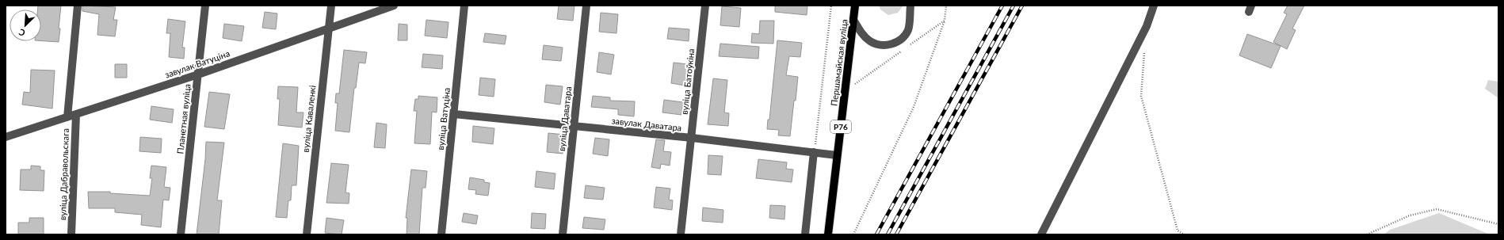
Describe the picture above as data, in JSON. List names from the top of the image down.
{
  "streets": {
    "main road": ["Першамайская вуліца", "Р76"],
    "street": [
      "завулак Ватуціна",
      "вуліца Батоўкіна",
      "Планетная вуліца",
      "вуліца Каваленкі",
      "вуліца Ватуціна",
      "вуліца Даватара",
      "завулак Даватара",
      "вуліца Дабравольскага"
    ]
  },
  "crossings": [
    ["Першамайская вуліца", "завулак Даватара"],
    ["завулак Ватуціна", "Планетная вуліца"],
    ["завулак Ватуціна", "вуліца Каваленкі"],
    ["завулак Ватуціна", "вуліца Дабравольскага"],
    ["вуліца Батоўкіна", "завулак Даватара"],
    ["вуліца Ватуціна", "завулак Даватара"],
    ["вуліца Даватара", "завулак Даватара"]
  ],
  "north": "bottom left"
}
